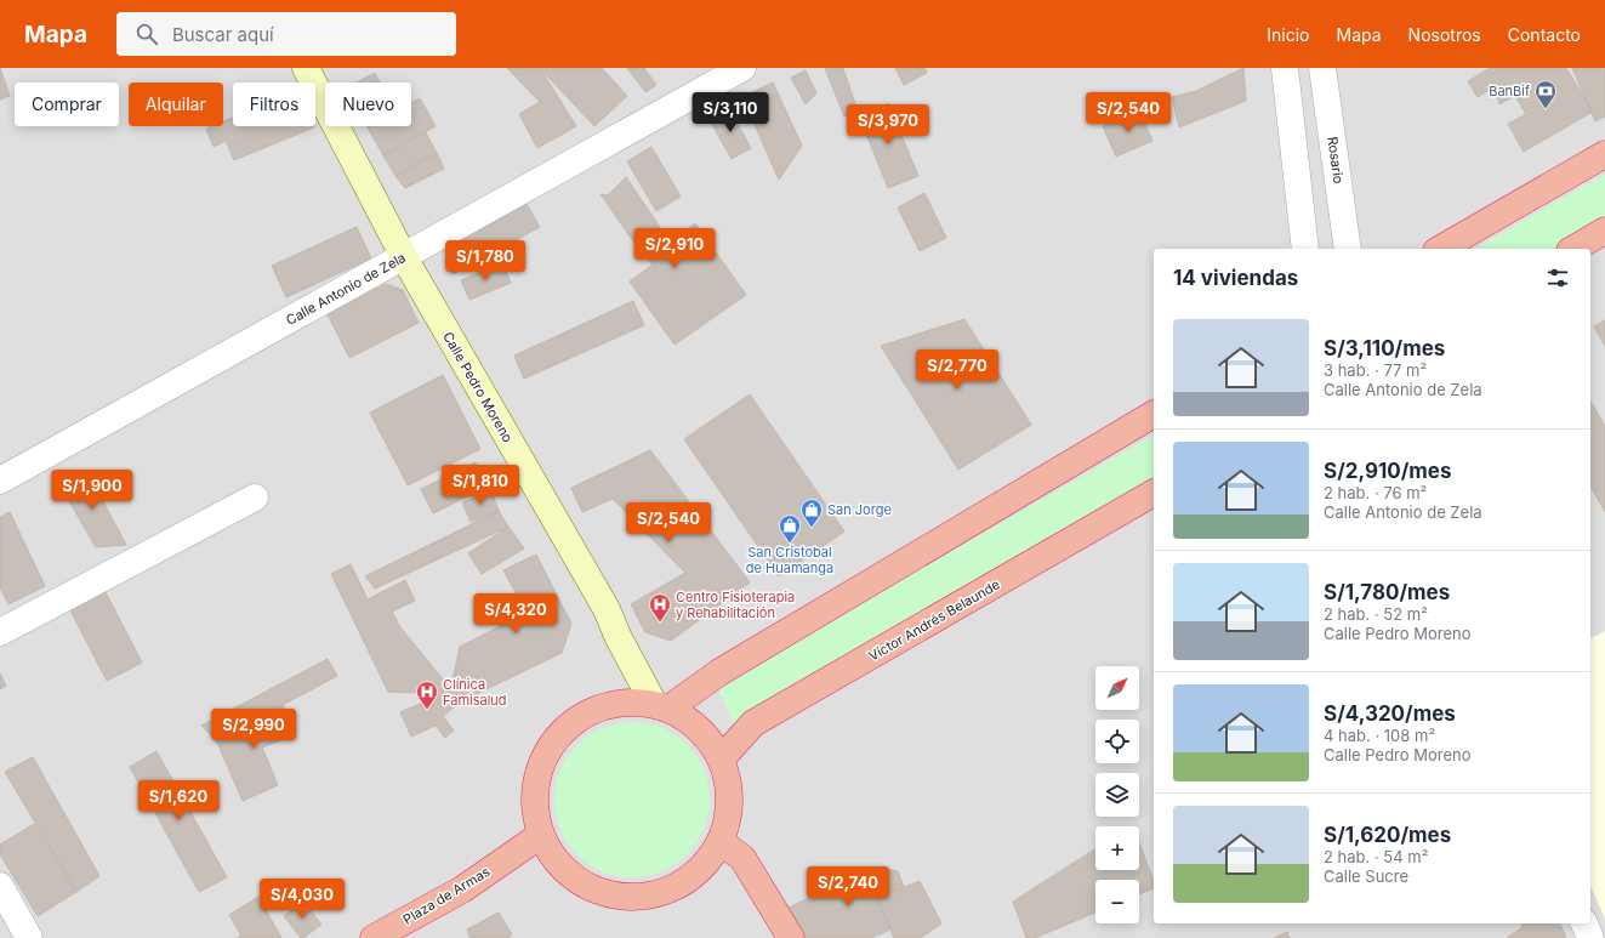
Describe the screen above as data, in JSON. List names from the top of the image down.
{
  "streets": {
    "highway": ["Víctor Andrés Belaunde", "Plaza de Armas"],
    "main road": ["Calle Pedro Moreno"],
    "street": ["Rosario", "Calle Antonio de Zela"]
  },
  "crossings": [
    ["Calle Antonio de Zela", "Calle Pedro Moreno"]
  ],
  "places": {
    "bank": ["BanBif"],
    "shop": ["San Jorge", "San Cristobal de Huamanga"],
    "hospital": ["Centro Fisioterapia y Rehabilitación", "Clínica Famisalud"]
  },
  "north": "top right",
  "page": {
    "header": "Mapa",
    "search": "Buscar aquí",
    "nav": [
      "Inicio",
      "Mapa",
      "Nosotros",
      "Contacto"
    ],
    "chip": [
      "Comprar",
      "Alquilar",
      "Filtros",
      "Nuevo"
    ],
    "price": [
      "S/3,110",
      "S/2,540",
      "S/3,970",
      "S/2,910",
      "S/1,780",
      "S/2,770",
      "S/1,810",
      "S/1,900",
      "S/2,540",
      "S/4,320",
      "S/2,990",
      "S/1,620",
      "S/2,740",
      "S/4,030"
    ],
    "heading": "14 viviendas",
    "list": [
      {
        "name": "S/3,110/mes",
        "note": "3 hab. · 77 m² · Calle Antonio de Zela"
      },
      {
        "name": "S/2,910/mes",
        "note": "2 hab. · 76 m² · Calle Antonio de Zela"
      },
      {
        "name": "S/1,780/mes",
        "note": "2 hab. · 52 m² · Calle Pedro Moreno"
      },
      {
        "name": "S/4,320/mes",
        "note": "4 hab. · 108 m² · Calle Pedro Moreno"
      },
      {
        "name": "S/1,620/mes",
        "note": "2 hab. · 54 m² · Calle Sucre"
      }
    ],
    "map_buttons": ["+", "−"]
  }
}
